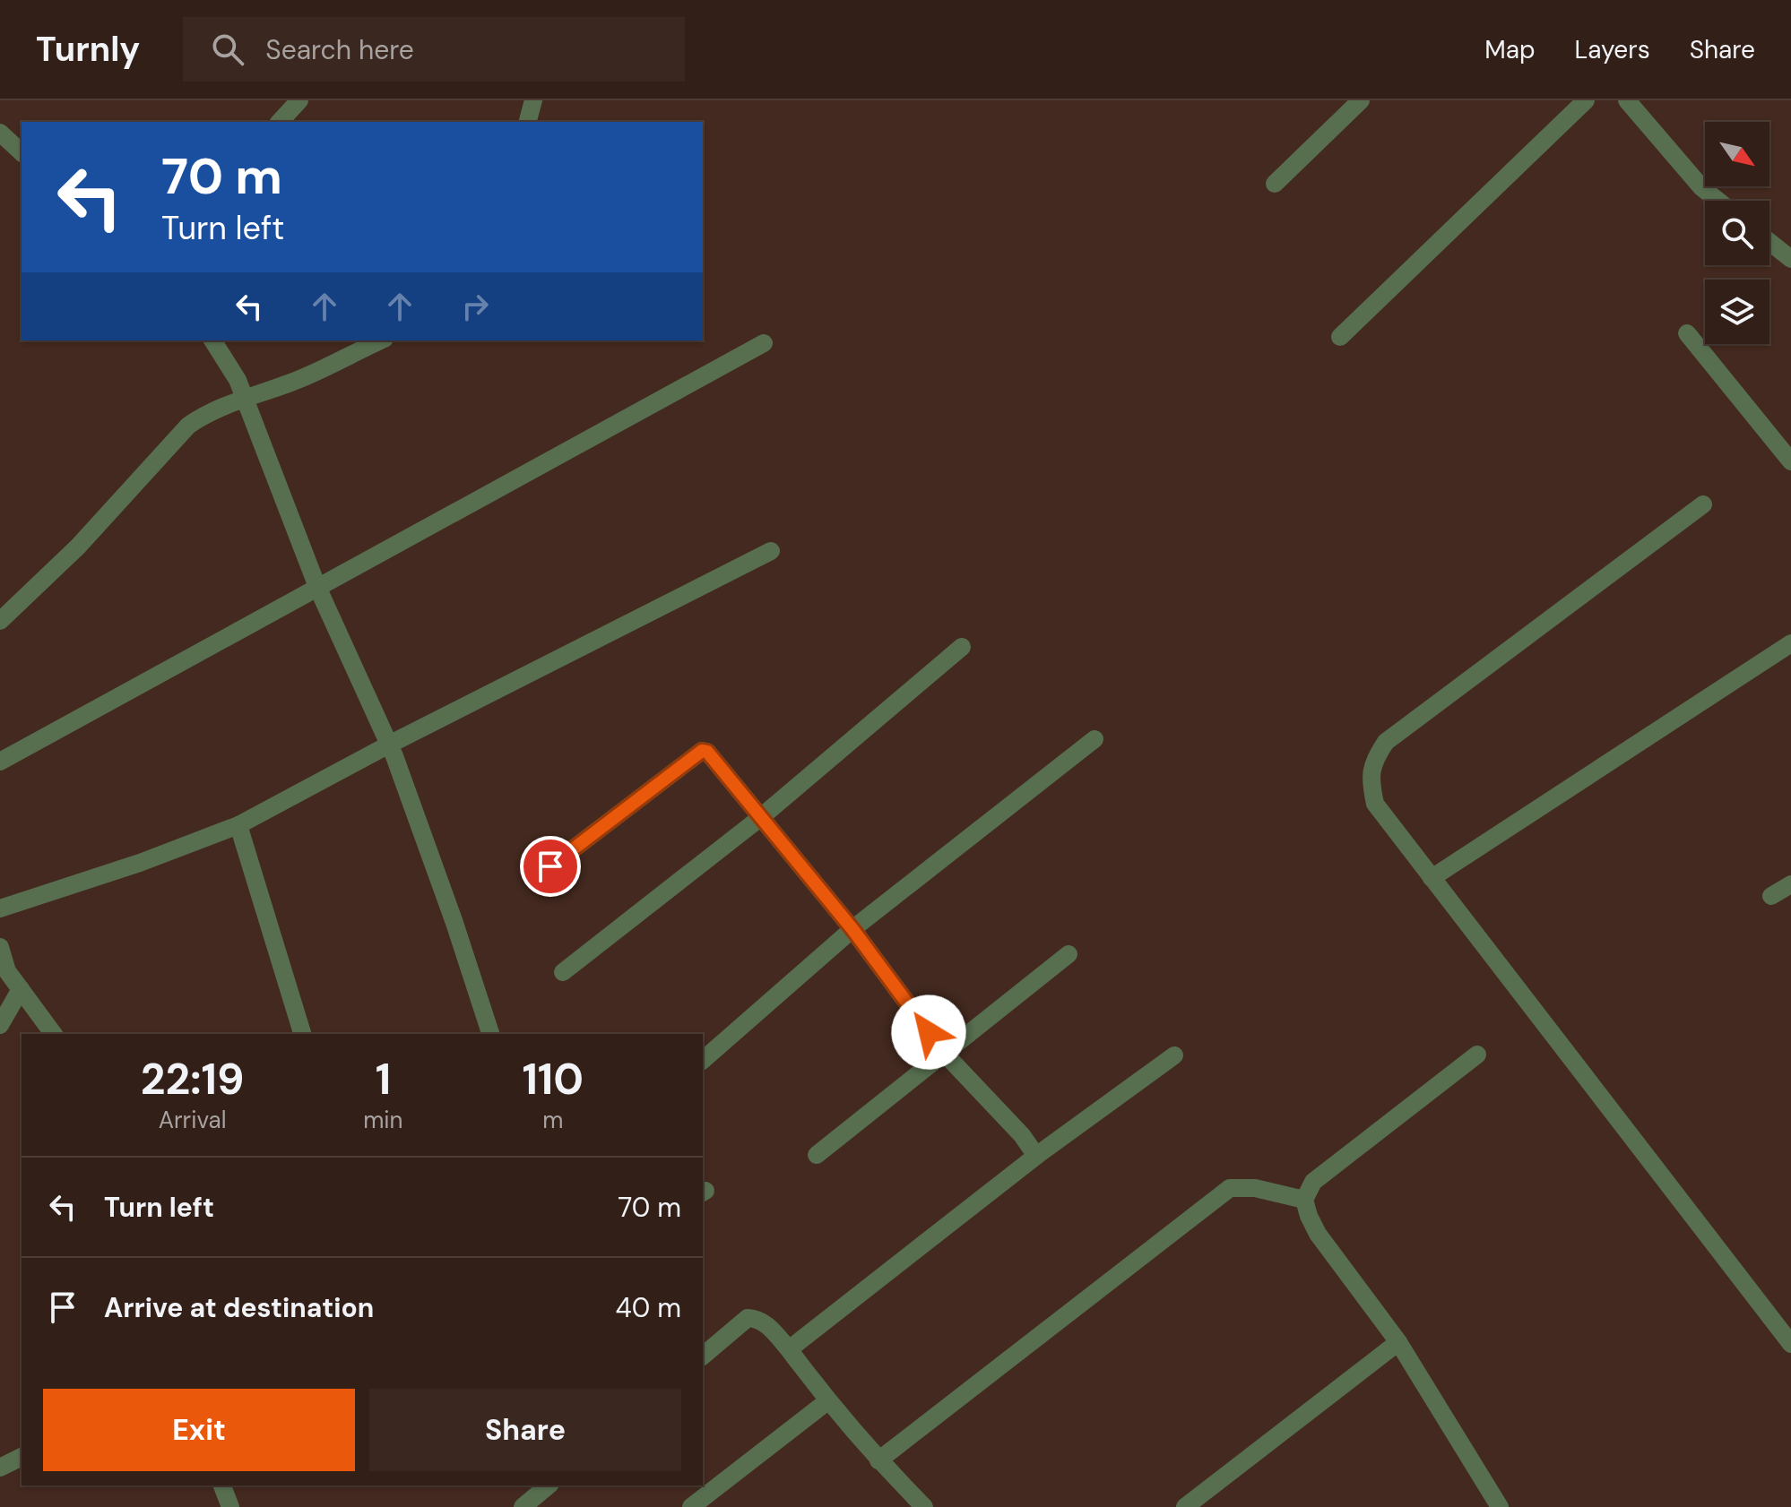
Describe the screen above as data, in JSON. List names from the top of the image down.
{
  "north": "bottom right",
  "page": {
    "header": "Turnly",
    "search": "Search here",
    "nav": ["Map", "Layers", "Share"],
    "turn": ["70 m", "Turn left"],
    "eta": [
      "22:19",
      "Arrival",
      "1",
      "min",
      "110",
      "m"
    ],
    "list": [
      {
        "name": "Turn left",
        "value": "70 m"
      },
      {
        "name": "Arrive at destination",
        "value": "40 m"
      }
    ],
    "buttons": ["Exit", "Share"]
  }
}
